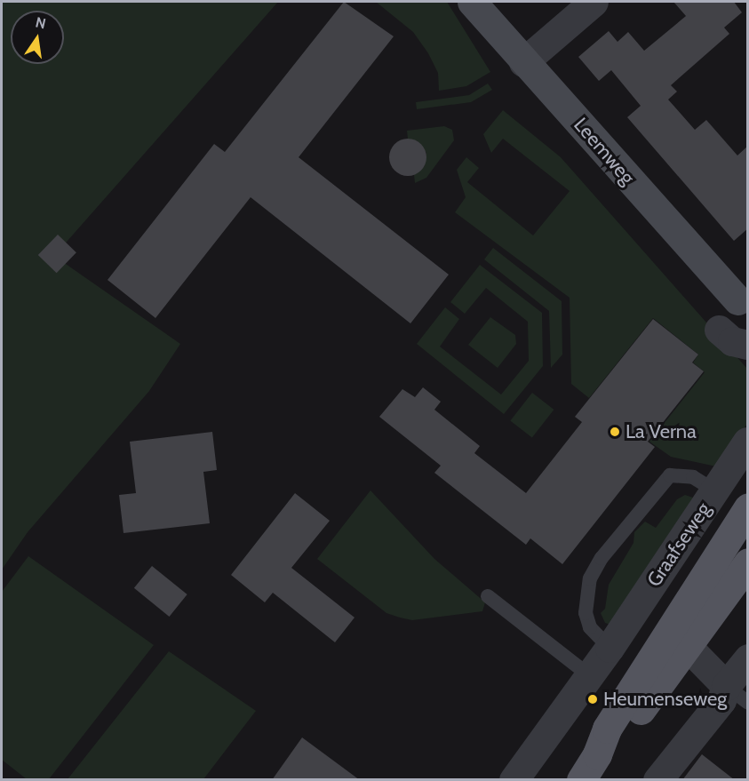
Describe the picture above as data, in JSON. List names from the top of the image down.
{
  "streets": {
    "main road": ["Graafseweg"],
    "street": ["Leemweg"]
  },
  "places": ["La Verna", "Heumenseweg"],
  "north": "top"
}
